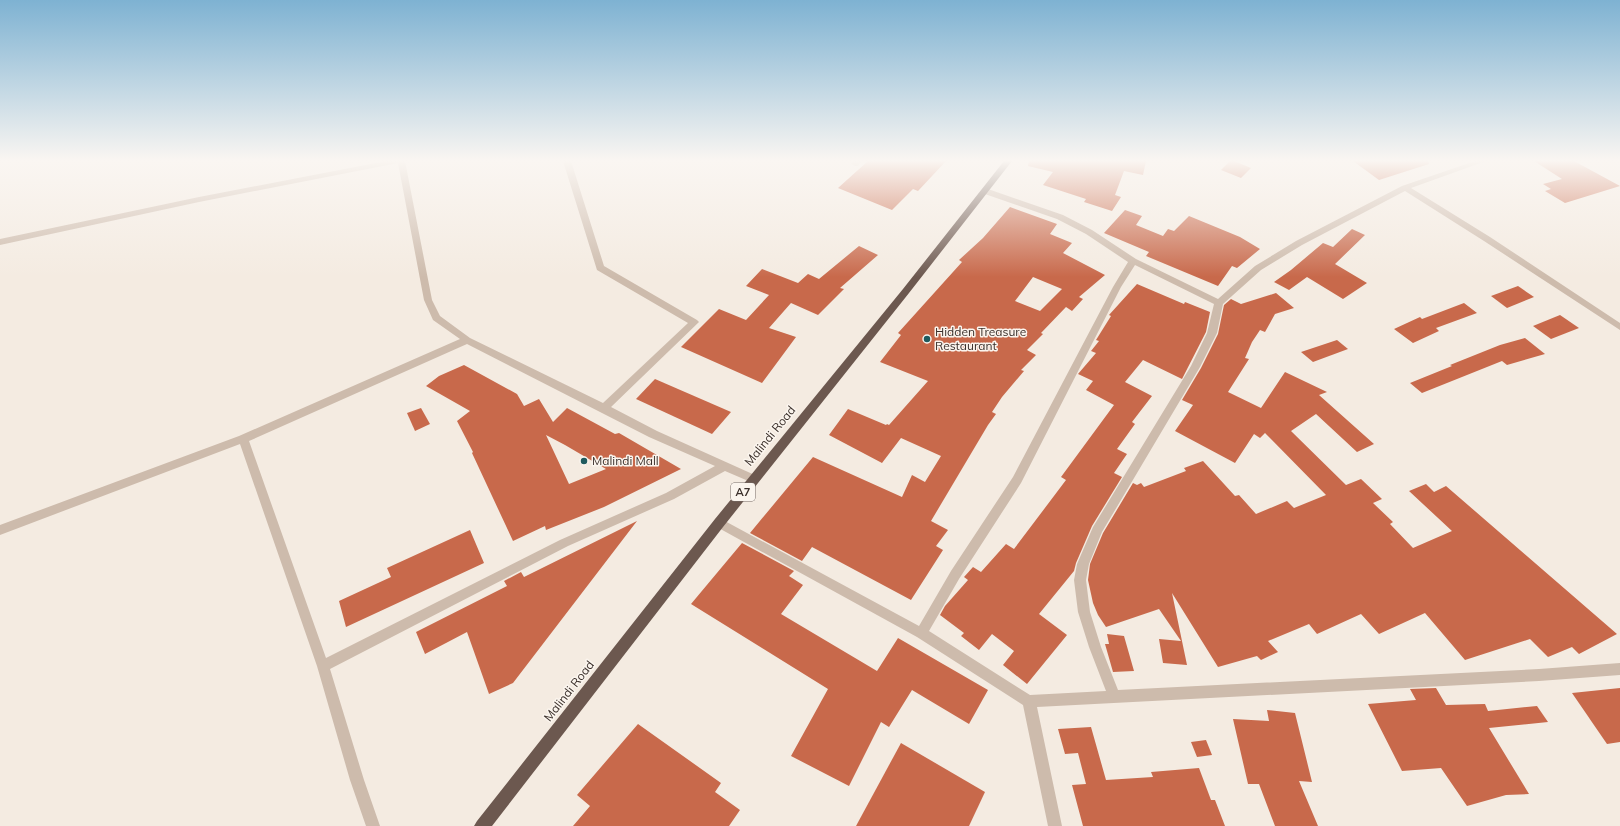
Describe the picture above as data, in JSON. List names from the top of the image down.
{
  "streets": {
    "highway": ["Malindi Road", "A7"]
  },
  "places": ["Hidden Treasure Restaurant", "Malindi Mall"]
}
